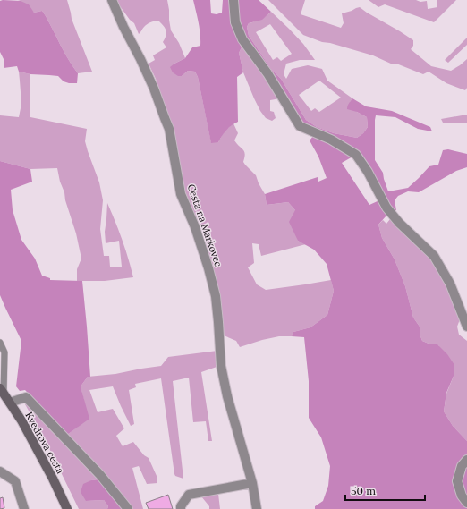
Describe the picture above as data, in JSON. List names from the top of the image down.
{
  "streets": {
    "street": ["Cesta na Markovec", "Kvedrova cesta"]
  },
  "scale_bar": "50 m"
}
